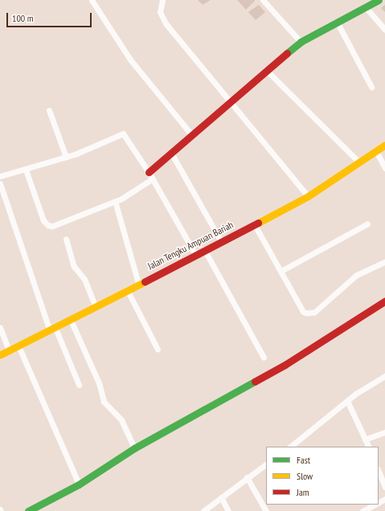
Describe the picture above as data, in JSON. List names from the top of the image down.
{
  "streets": {
    "street": ["Jalan Tengku Ampuan Bariah"]
  },
  "legend": ["Fast", "Slow", "Jam"],
  "scale_bar": "100 m"
}
